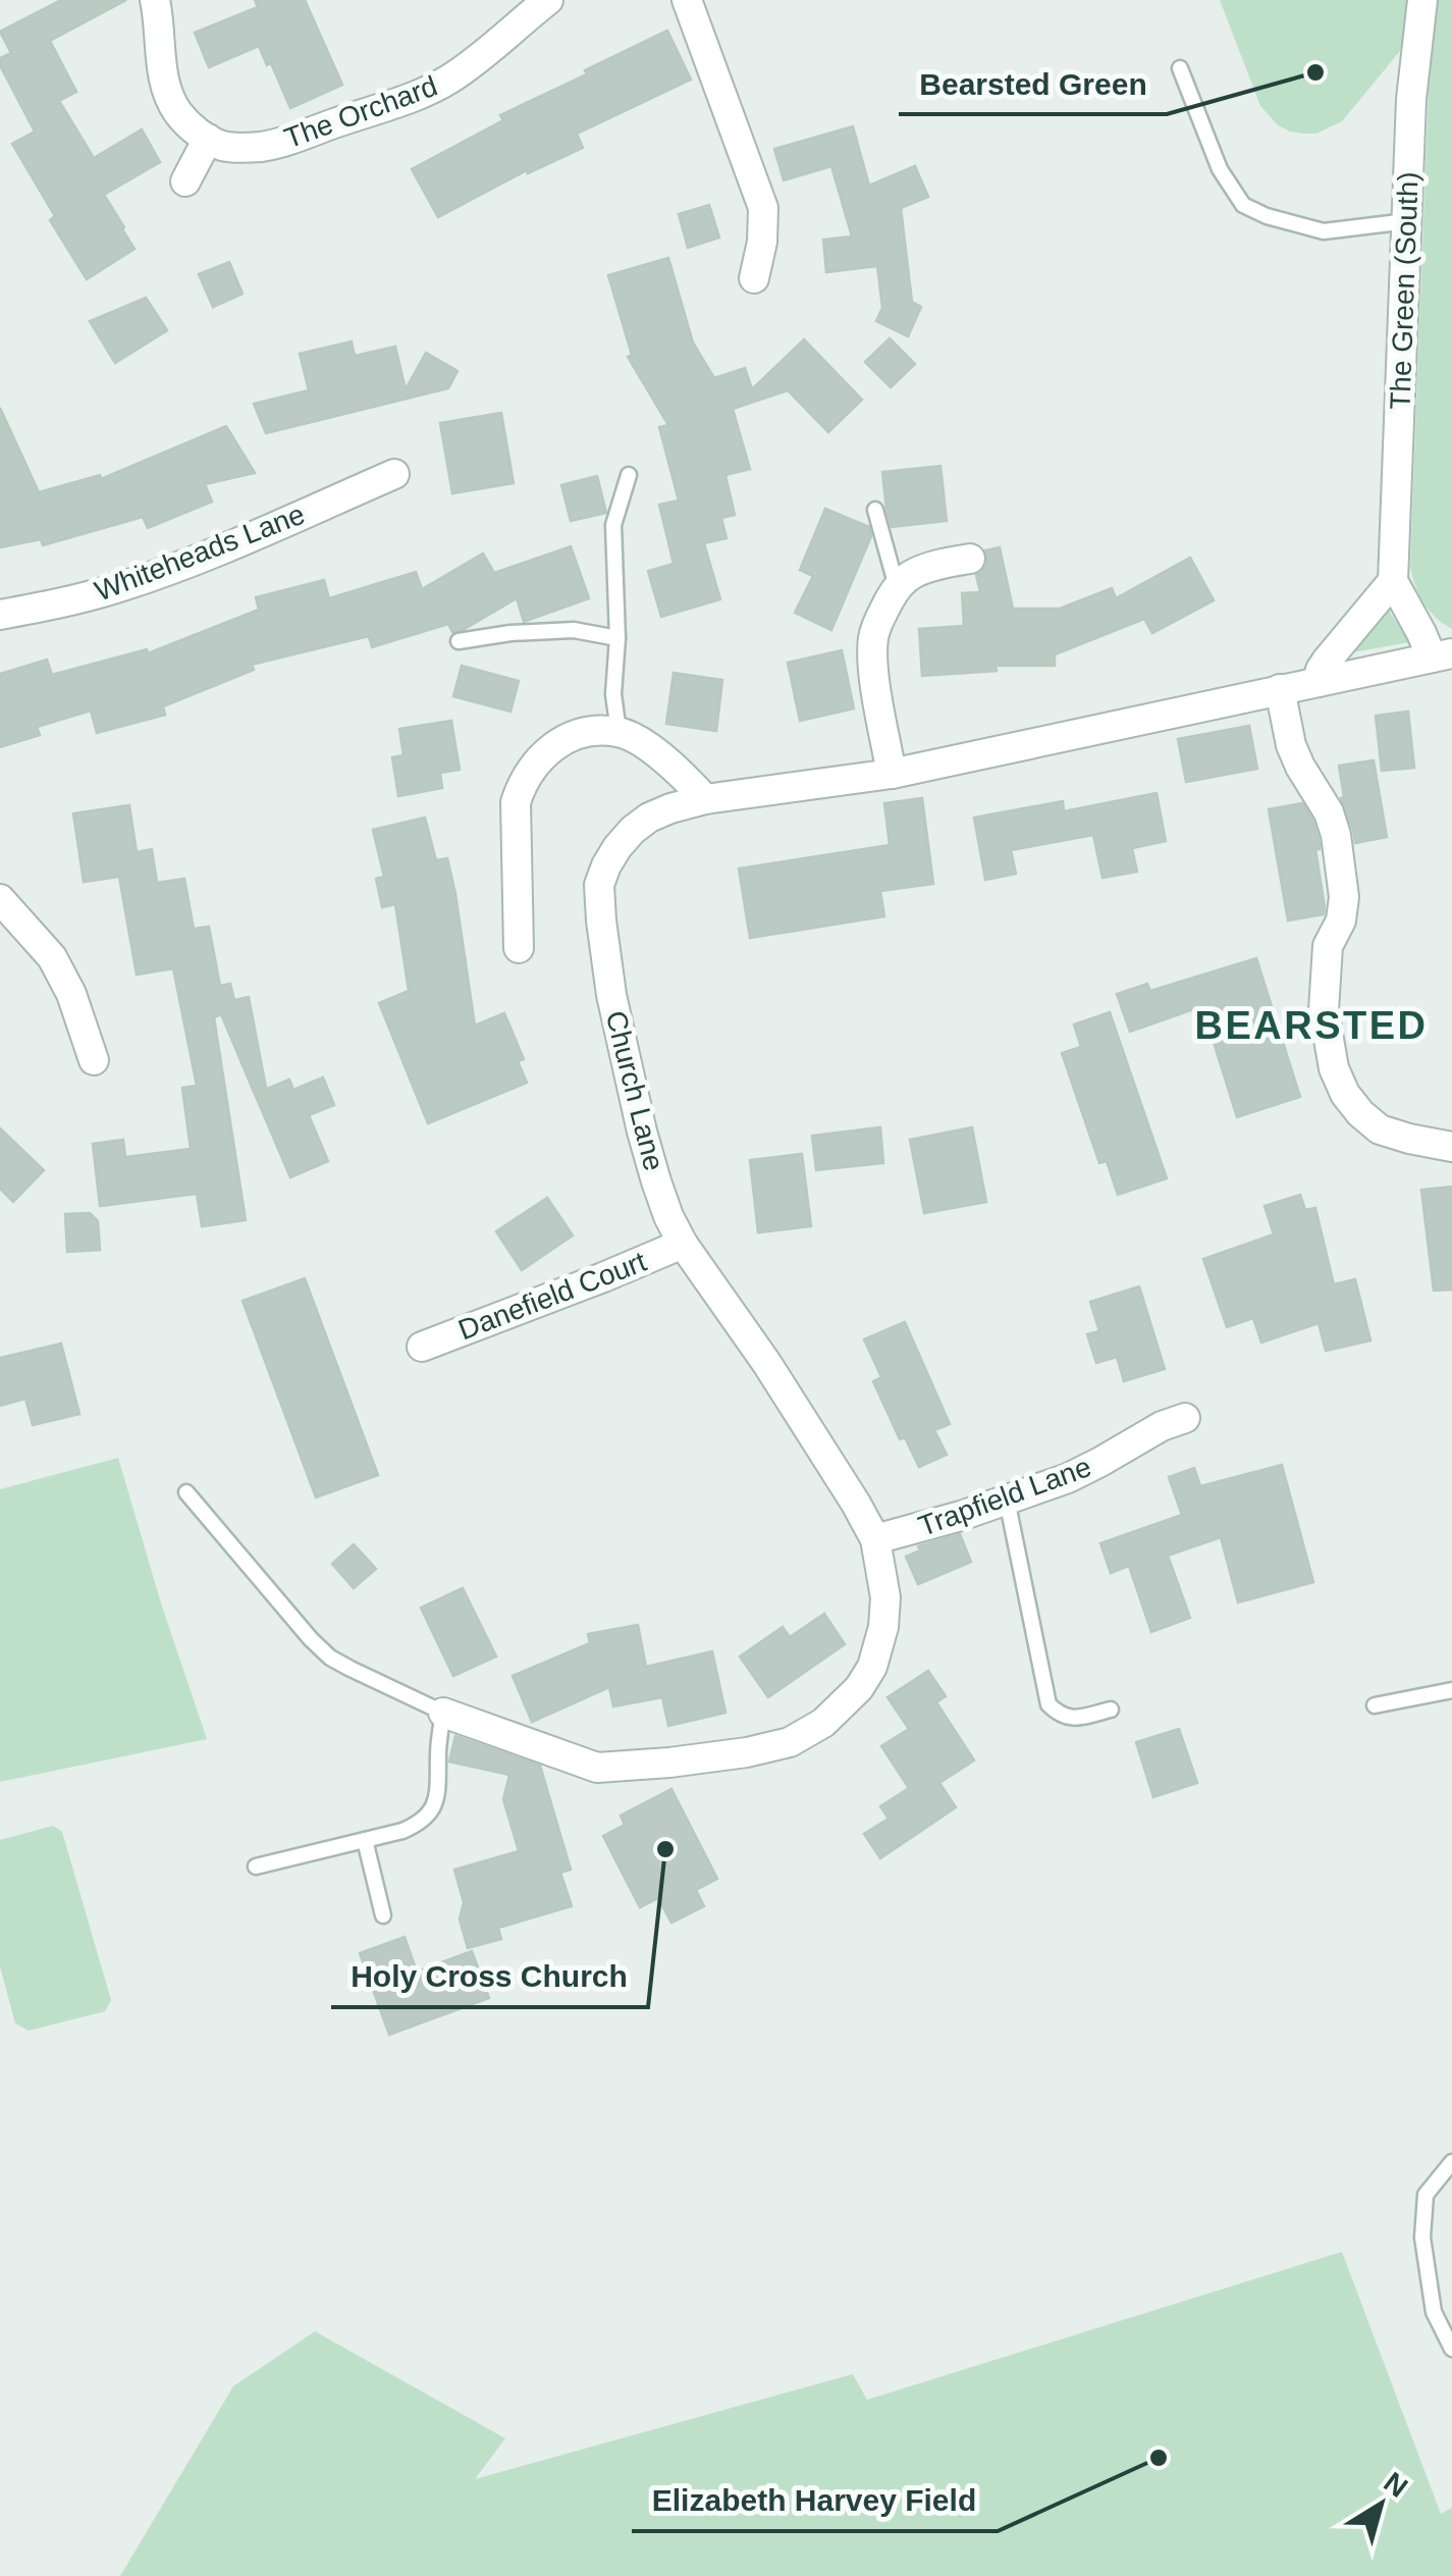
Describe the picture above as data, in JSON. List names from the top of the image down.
{
  "streets": {
    "street": [
      "The Orchard",
      "The Green (South)",
      "Whiteheads Lane",
      "Church Lane",
      "Danefield Court",
      "Trapfield Lane"
    ]
  },
  "crossings": [
    ["Church Lane", "Danefield Court"],
    ["Church Lane", "Trapfield Lane"]
  ],
  "districts": ["BEARSTED"],
  "places": ["Bearsted Green", "Holy Cross Church", "Elizabeth Harvey Field"],
  "north": "top right"
}
